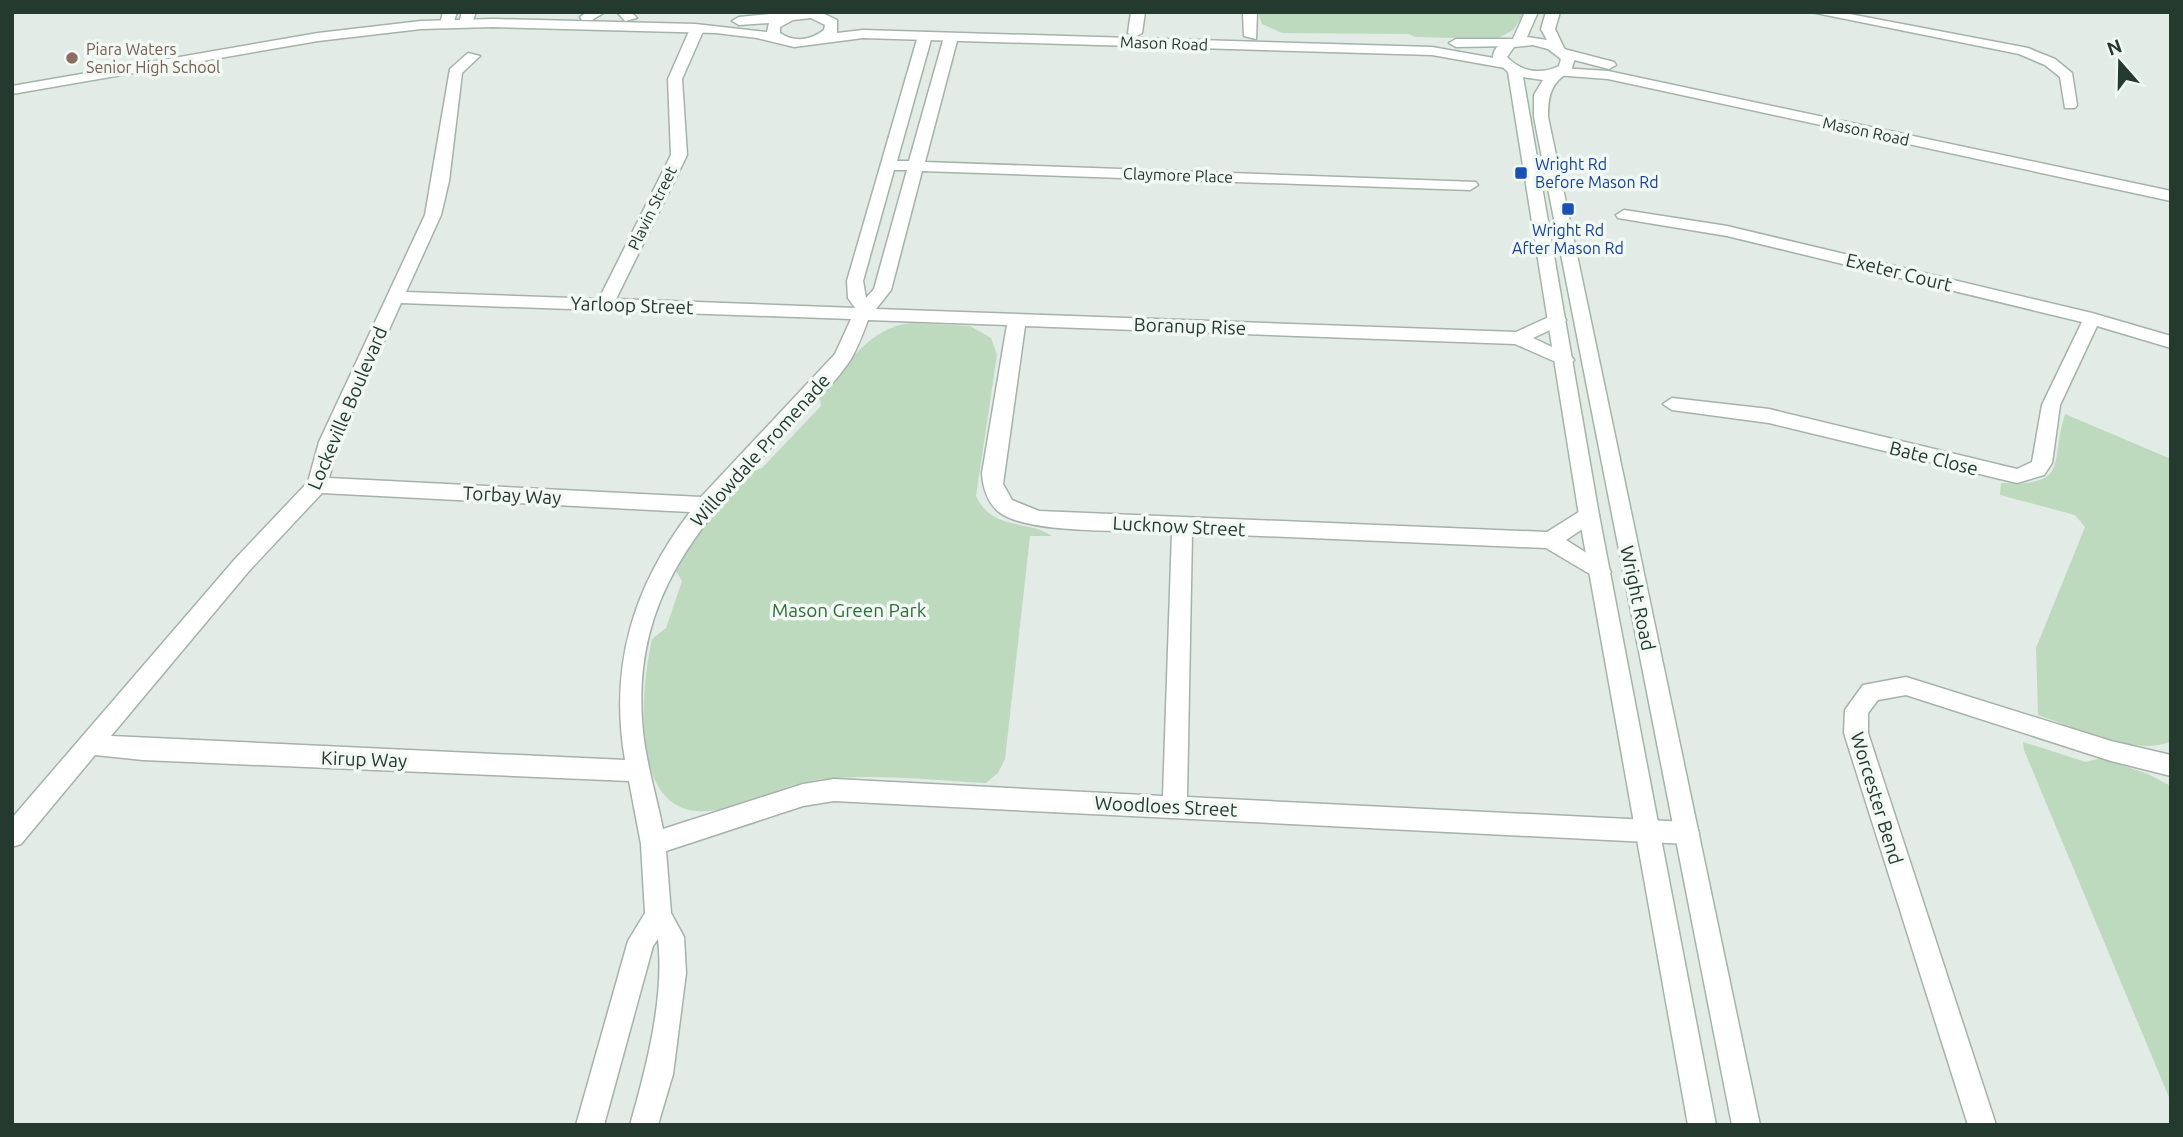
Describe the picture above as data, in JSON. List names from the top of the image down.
{
  "streets": {
    "street": [
      "Mason Road",
      "Claymore Place",
      "Plavin Street",
      "Exeter Court",
      "Yarloop Street",
      "Boranup Rise",
      "Lockeville Boulevard",
      "Willowdale Promenade",
      "Bate Close",
      "Torbay Way",
      "Lucknow Street",
      "Wright Road",
      "Kirup Way",
      "Worcester Bend",
      "Woodloes Street"
    ]
  },
  "crossings": [
    ["Mason Road", "Willowdale Promenade"],
    ["Mason Road", "Wright Road"],
    ["Claymore Place", "Willowdale Promenade"],
    ["Plavin Street", "Yarloop Street"],
    ["Exeter Court", "Bate Close"],
    ["Yarloop Street", "Boranup Rise"],
    ["Yarloop Street", "Lockeville Boulevard"],
    ["Yarloop Street", "Willowdale Promenade"],
    ["Boranup Rise", "Willowdale Promenade"],
    ["Boranup Rise", "Lucknow Street"],
    ["Boranup Rise", "Wright Road"],
    ["Lockeville Boulevard", "Torbay Way"],
    ["Lockeville Boulevard", "Kirup Way"],
    ["Willowdale Promenade", "Torbay Way"],
    ["Willowdale Promenade", "Kirup Way"],
    ["Willowdale Promenade", "Woodloes Street"],
    ["Wright Road", "Woodloes Street"]
  ],
  "parks": ["Mason Green Park"],
  "places": {
    "other": ["Piara Waters Senior High School"],
    "transit": ["Wright Rd Before Mason Rd", "Wright Rd After Mason Rd"]
  },
  "north": "top"
}
